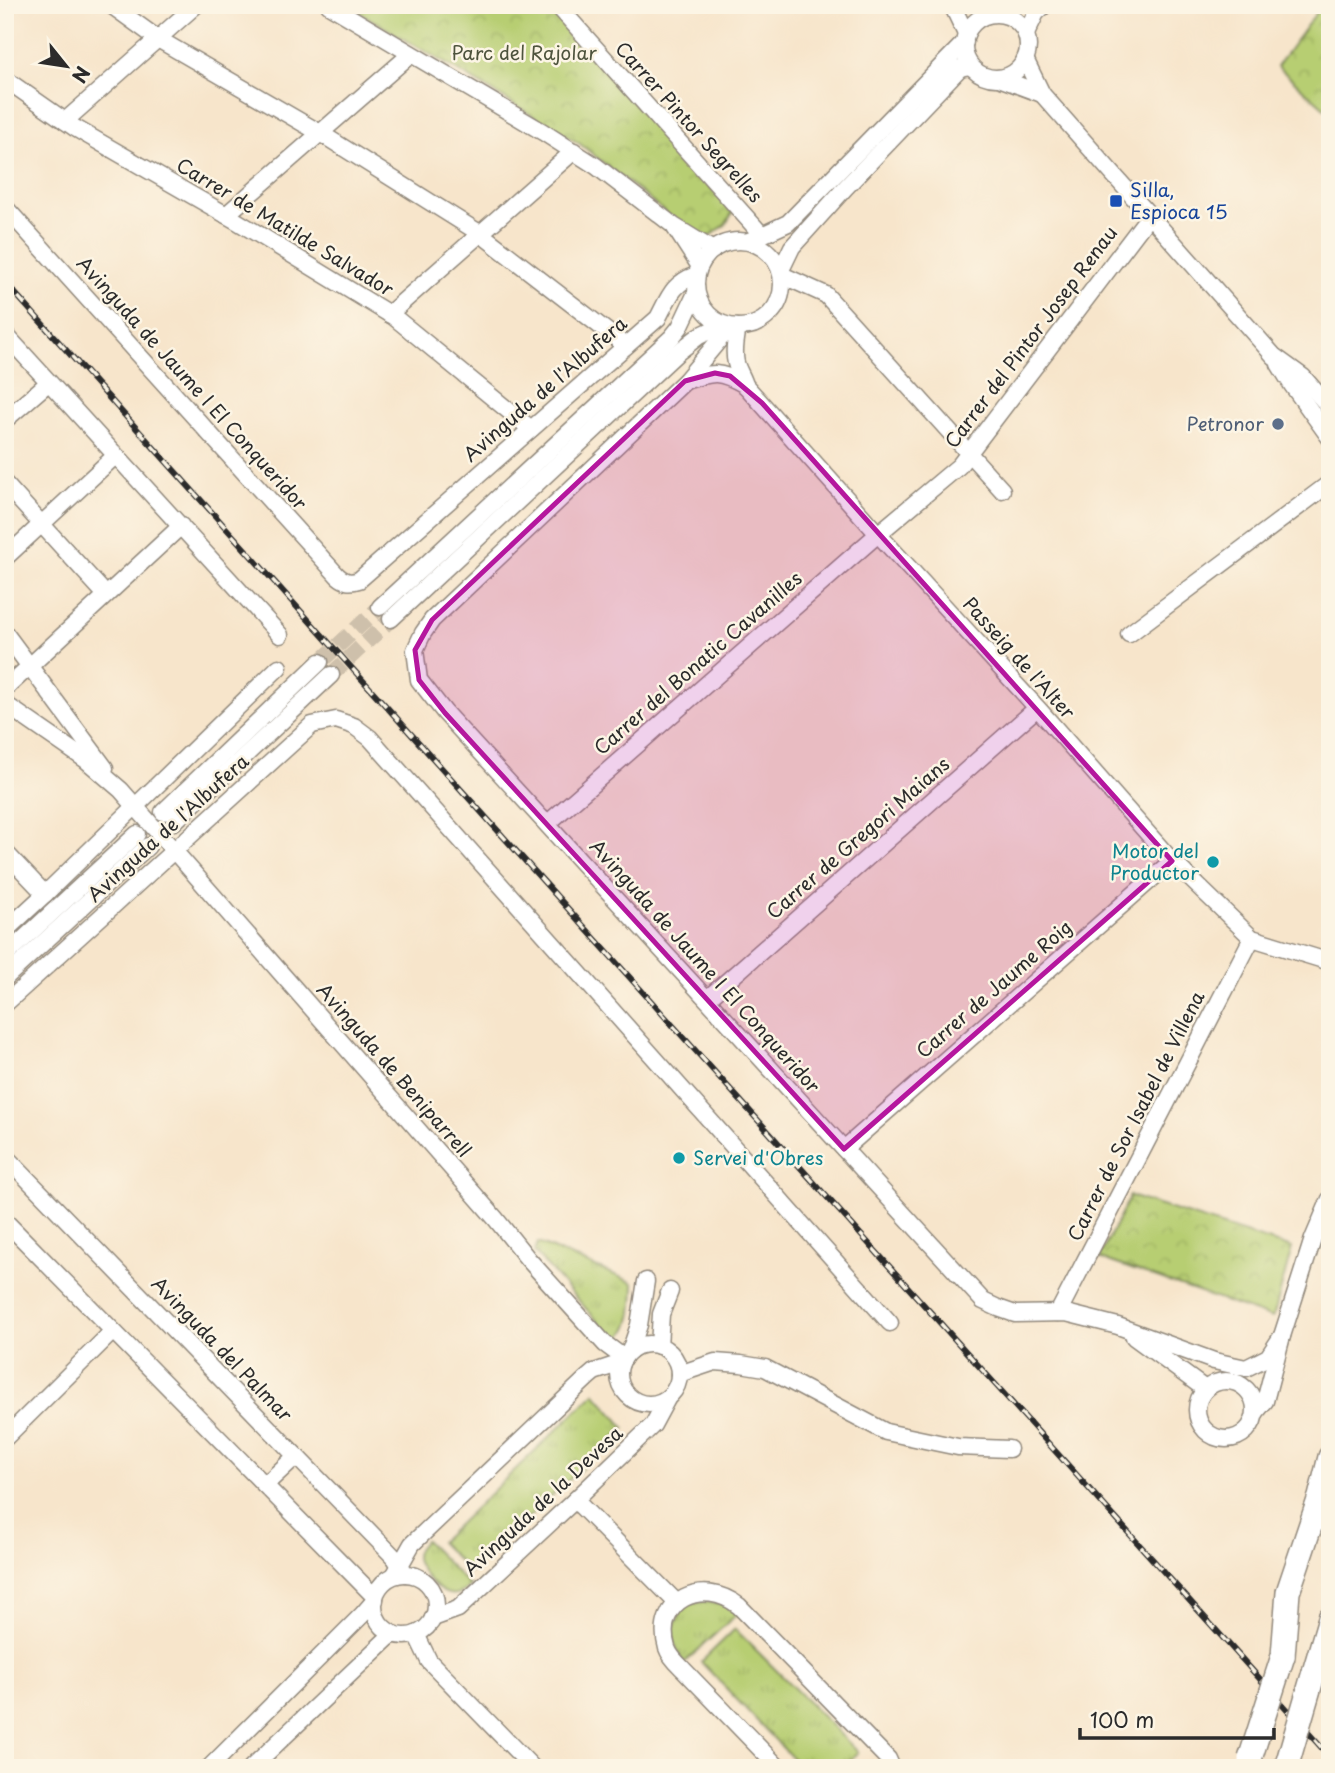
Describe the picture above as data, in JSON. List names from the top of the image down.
{
  "streets": {
    "street": [
      "Carrer Pintor Segrelles",
      "Carrer de Matilde Salvador",
      "Carrer del Pintor Josep Renau",
      "Avinguda de Jaume I El Conqueridor",
      "Avinguda de l'Albufera",
      "Passeig de l'Alter",
      "Carrer del Bonatic Cavanilles",
      "Carrer de Gregori Maians",
      "Carrer de Jaume Roig",
      "Avinguda de Beniparrell",
      "Carrer de Sor Isabel de Villena",
      "Avinguda del Palmar",
      "Avinguda de la Devesa"
    ]
  },
  "crossings": [
    ["Carrer Pintor Segrelles", "Avinguda de l'Albufera"],
    ["Carrer Pintor Segrelles", "Passeig de l'Alter"],
    ["Carrer de Matilde Salvador", "Avinguda de l'Albufera"],
    ["Carrer del Pintor Josep Renau", "Passeig de l'Alter"],
    ["Carrer del Pintor Josep Renau", "Carrer del Bonatic Cavanilles"],
    ["Avinguda de Jaume I El Conqueridor", "Avinguda de l'Albufera"],
    ["Avinguda de Jaume I El Conqueridor", "Carrer del Bonatic Cavanilles"],
    ["Avinguda de Jaume I El Conqueridor", "Carrer de Gregori Maians"],
    ["Avinguda de Jaume I El Conqueridor", "Carrer de Jaume Roig"],
    ["Avinguda de Jaume I El Conqueridor", "Carrer de Sor Isabel de Villena"],
    ["Avinguda de l'Albufera", "Passeig de l'Alter"],
    ["Avinguda de l'Albufera", "Avinguda de Beniparrell"],
    ["Passeig de l'Alter", "Carrer del Bonatic Cavanilles"],
    ["Passeig de l'Alter", "Carrer de Gregori Maians"],
    ["Passeig de l'Alter", "Carrer de Jaume Roig"],
    ["Passeig de l'Alter", "Carrer de Sor Isabel de Villena"],
    ["Avinguda de Beniparrell", "Avinguda de la Devesa"],
    ["Avinguda del Palmar", "Avinguda de la Devesa"]
  ],
  "parks": ["Parc del Rajolar"],
  "places": {
    "transit": ["Silla, Espioca 15"],
    "other": ["Petronor", "Motor del Productor", "Servei d'Obres"]
  },
  "scale_bar": "100 m",
  "north": "bottom right"
}
